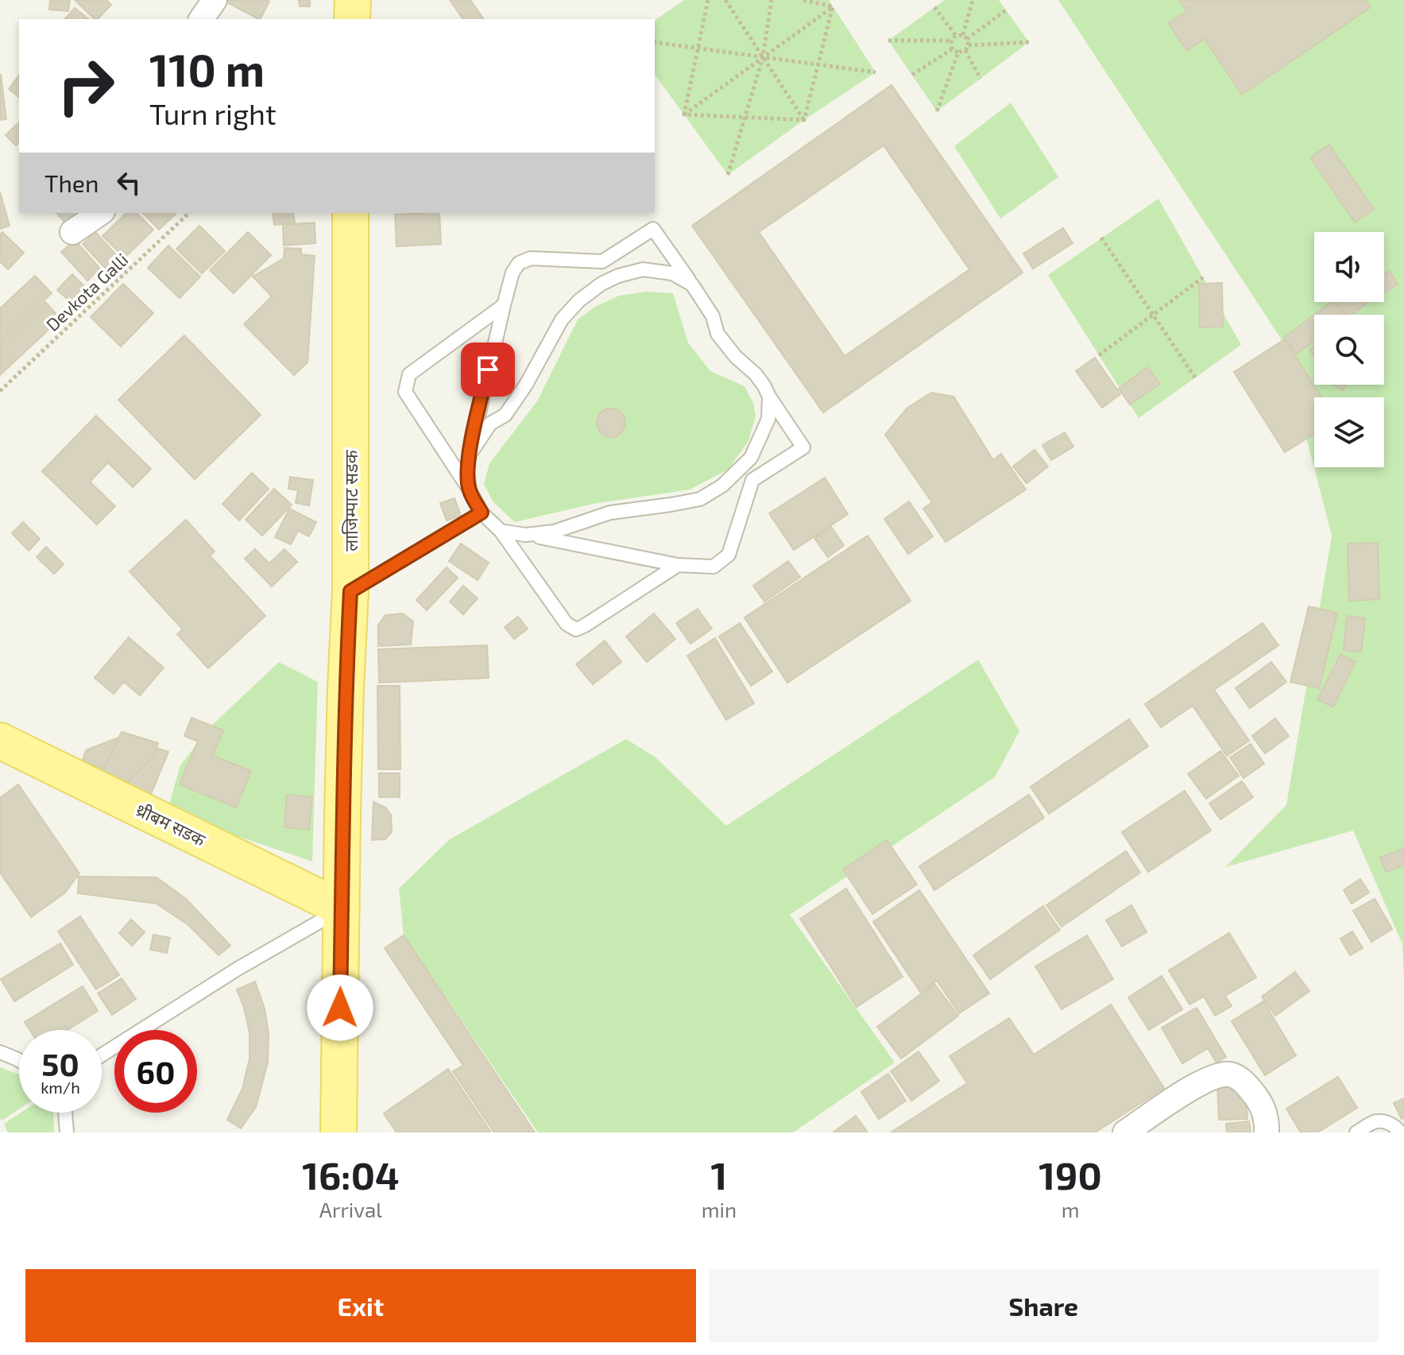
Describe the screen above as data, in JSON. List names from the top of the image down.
{
  "streets": {
    "main road": ["लाजिम्पाट सडक", "थ्रीबम सडक"],
    "path": ["Devkota Galli"]
  },
  "crossings": [
    ["लाजिम्पाट सडक", "थ्रीबम सडक"]
  ],
  "page": {
    "turn": ["110 m", "Turn right"],
    "then": "Then",
    "speed": "50 km/h",
    "limit": "60",
    "eta": [
      "16:04",
      "Arrival",
      "1",
      "min",
      "190",
      "m"
    ],
    "buttons": ["Exit", "Share"]
  }
}
